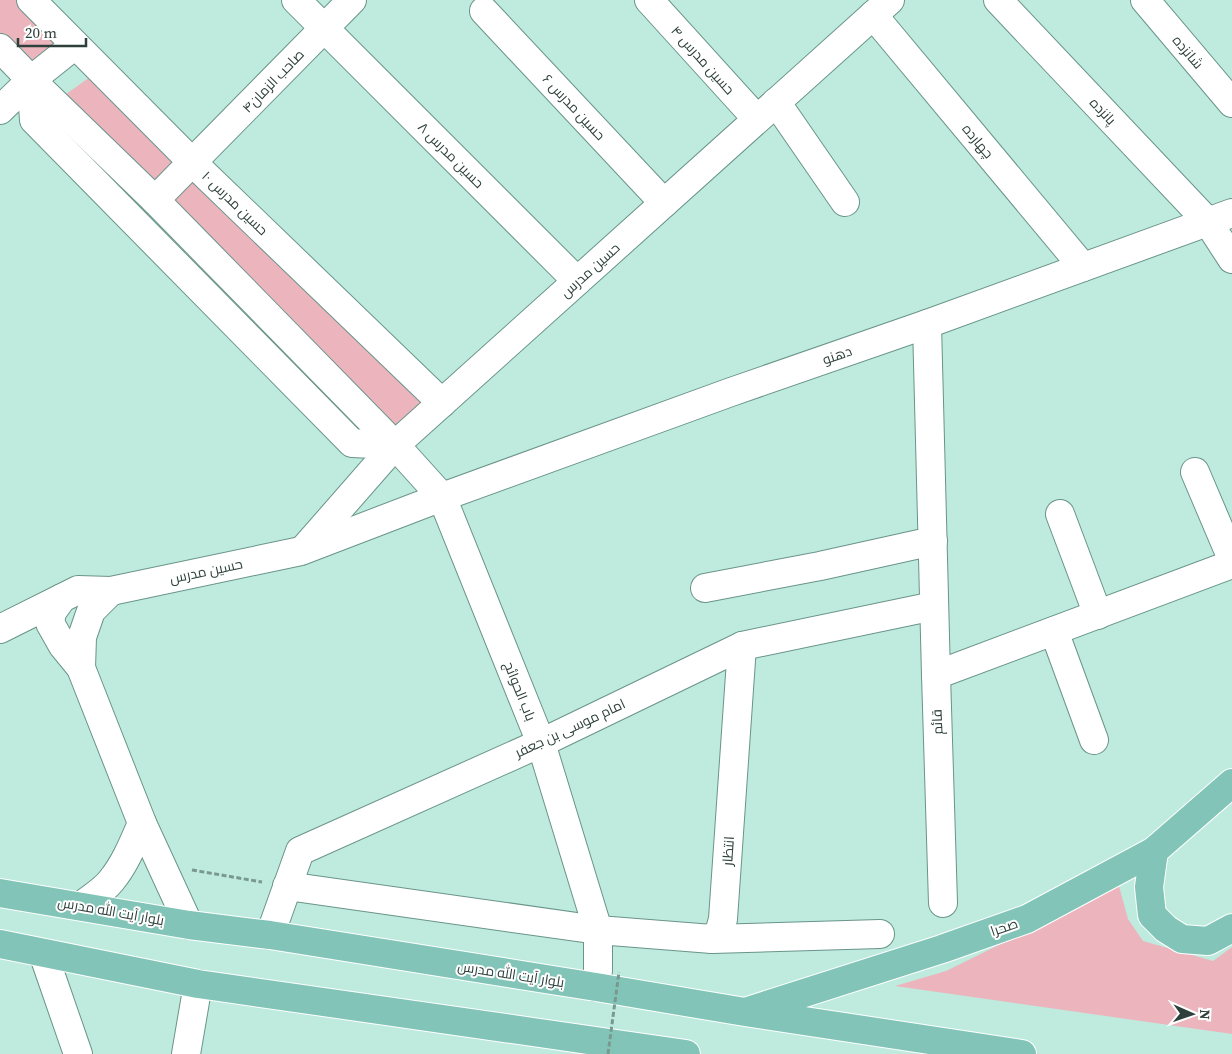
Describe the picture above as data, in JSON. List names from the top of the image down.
{
  "streets": {
    "main road": ["بلوار آیت الله مدرس", "صحرا"],
    "street": [
      "شانزده",
      "حسین مدرس ۴",
      "صاحب الزمان۴",
      "حسین مدرس ۶",
      "پانزده",
      "چهارده",
      "حسین مدرس ۸",
      "حسین مدرس ۱۰",
      "حسین مدرس",
      "دهنو",
      "باب الحوائج",
      "قائم",
      "امام موسی بن جعفر",
      "انتظار"
    ]
  },
  "crossings": [
    ["حسین مدرس ۴", "حسین مدرس"],
    ["صاحب الزمان۴", "حسین مدرس ۸"],
    ["صاحب الزمان۴", "حسین مدرس ۱۰"],
    ["حسین مدرس ۶", "حسین مدرس"],
    ["پانزده", "دهنو"],
    ["چهارده", "حسین مدرس"],
    ["چهارده", "دهنو"],
    ["حسین مدرس ۸", "حسین مدرس"],
    ["حسین مدرس ۱۰", "حسین مدرس"],
    ["حسین مدرس", "دهنو"],
    ["حسین مدرس", "باب الحوائج"],
    ["دهنو", "باب الحوائج"],
    ["دهنو", "قائم"],
    ["باب الحوائج", "امام موسی بن جعفر"],
    ["باب الحوائج", "بلوار آیت الله مدرس"],
    ["قائم", "امام موسی بن جعفر"],
    ["امام موسی بن جعفر", "انتظار"],
    ["امام موسی بن جعفر", "بلوار آیت الله مدرس"],
    ["بلوار آیت الله مدرس", "صحرا"]
  ],
  "scale_bar": "20 m",
  "north": "right"
}
